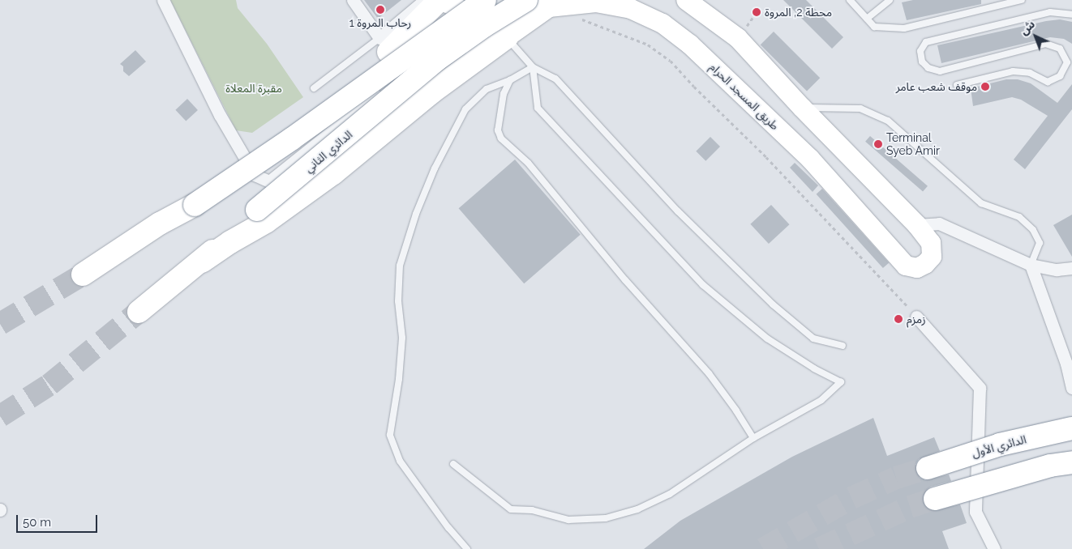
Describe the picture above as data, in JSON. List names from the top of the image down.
{
  "streets": {
    "highway": ["الدائري الثاني", "الدائري الأول"],
    "main road": ["طريق المسجد الحرام"]
  },
  "parks": ["مقبرة المعلاة"],
  "places": [
    "رحاب المروة 1",
    "محطة 2, المروة",
    "موقف شعب عامر",
    "Terminal Syeb Amir",
    "زمزم"
  ],
  "scale_bar": "50 m",
  "north": "top left"
}
